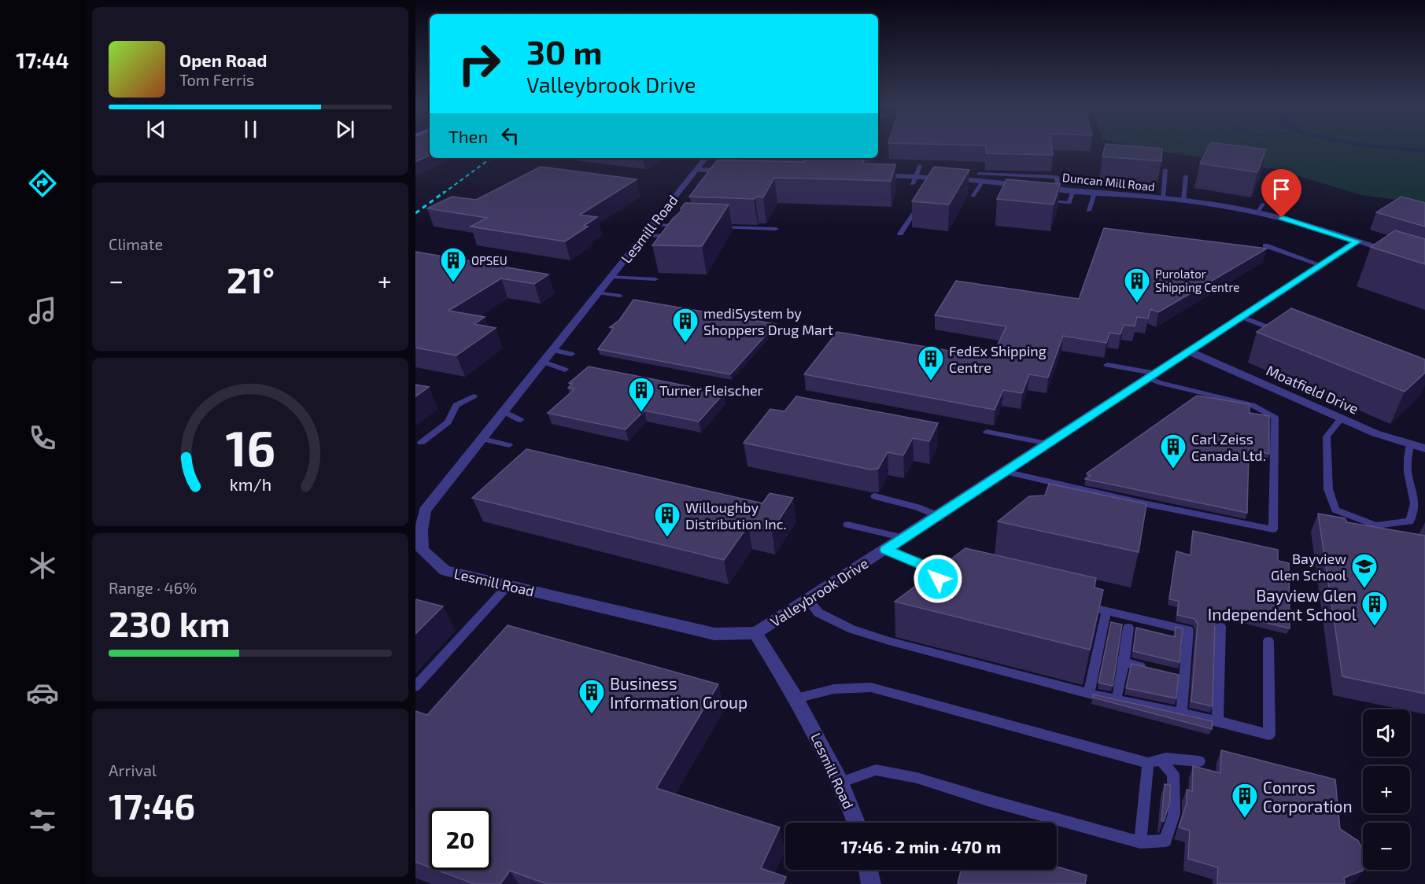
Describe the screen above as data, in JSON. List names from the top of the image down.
{
  "streets": {
    "street": [
      "Duncan Mill Road",
      "Lesmill Road",
      "Moatfield Drive",
      "Valleybrook Drive"
    ]
  },
  "crossings": [
    ["Duncan Mill Road", "Valleybrook Drive"],
    ["Lesmill Road", "Valleybrook Drive"],
    ["Moatfield Drive", "Valleybrook Drive"]
  ],
  "places": {
    "building": [
      "OPSEU",
      "Purolator Shipping Centre",
      "mediSystem by Shoppers Drug Mart",
      "FedEx Shipping Centre",
      "Turner Fleischer",
      "Carl Zeiss Canada Ltd.",
      "Willoughby Distribution Inc.",
      "Bayview Glen Independent School",
      "Business Information Group",
      "Conros Corporation"
    ],
    "school or university": ["Bayview Glen School"]
  },
  "page": {
    "tabs": "17:44",
    "turn": ["30 m", "Valleybrook Drive"],
    "song": ["Open Road", "Tom Ferris"],
    "then": "Then",
    "tile": [
      "Climate",
      ["Range · 46%", "230 km"],
      ["Arrival", "17:46"]
    ],
    "heat": ["−", "21°", "+"],
    "map_buttons": ["+", "−"],
    "limit": "20",
    "trip": "17:46 · 2 min · 470 m",
    "gauge": ["16", "km/h"]
  }
}
